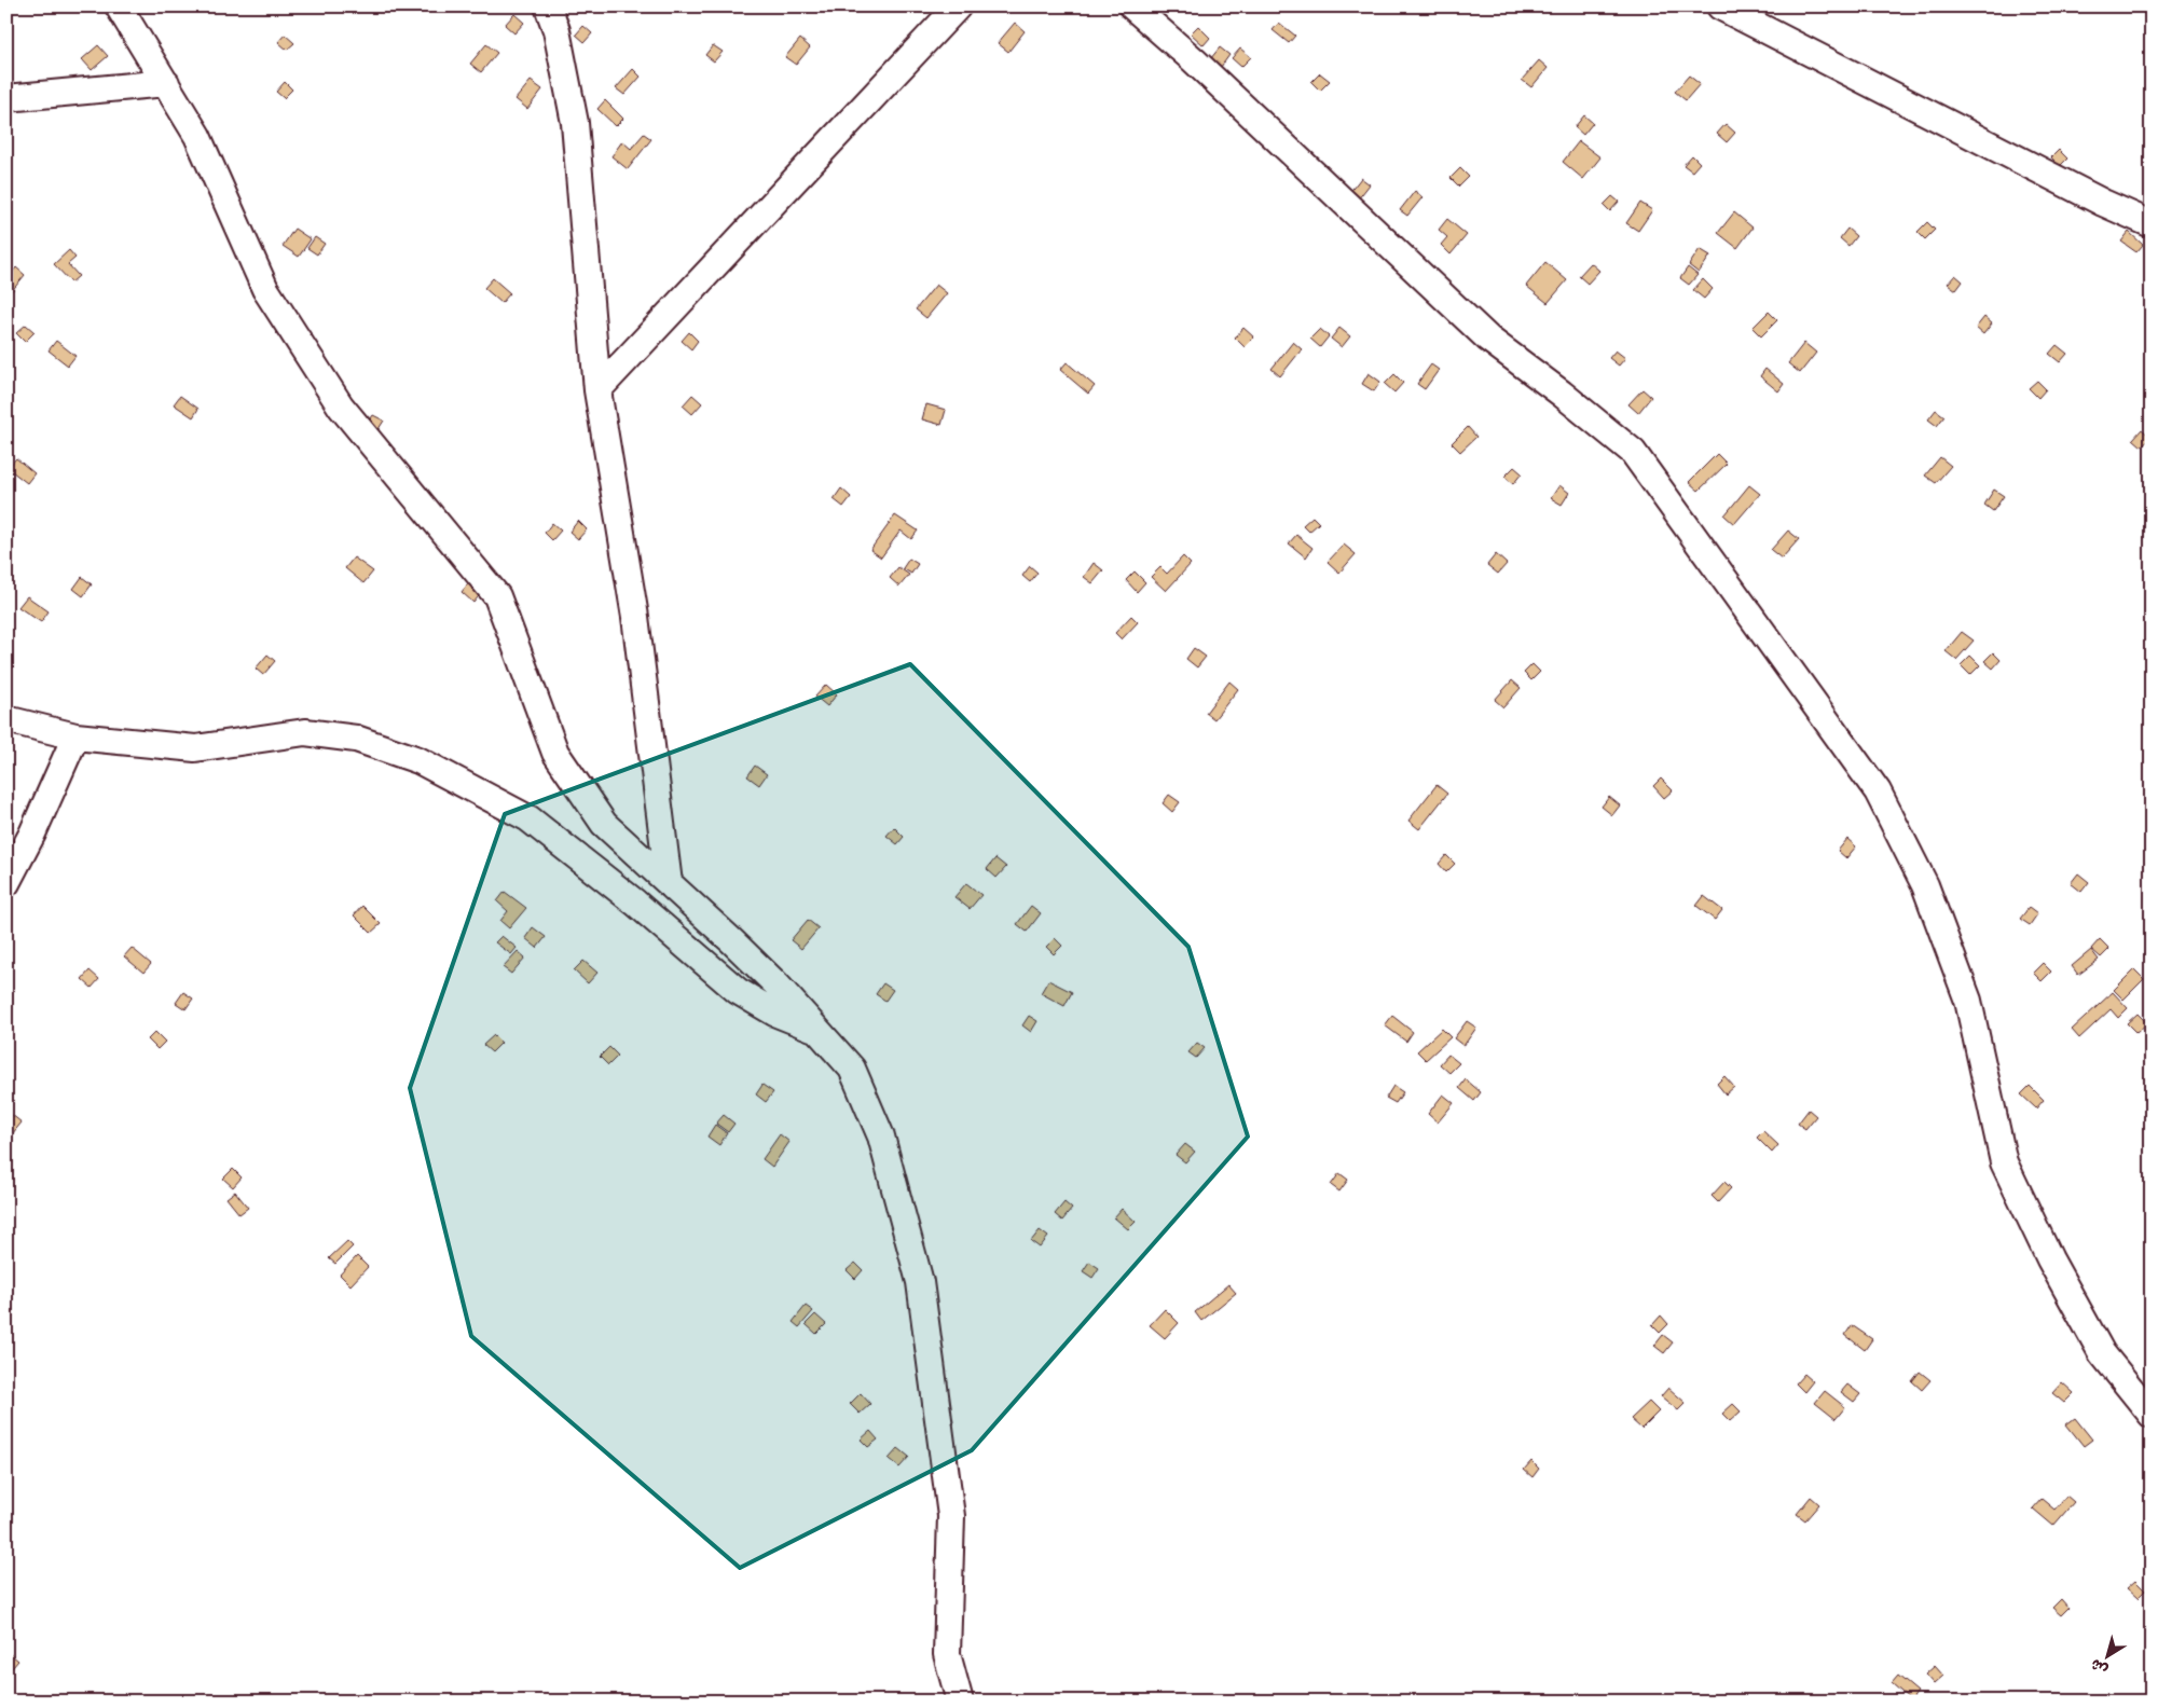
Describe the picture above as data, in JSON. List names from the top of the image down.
{
  "north": "bottom left"
}
